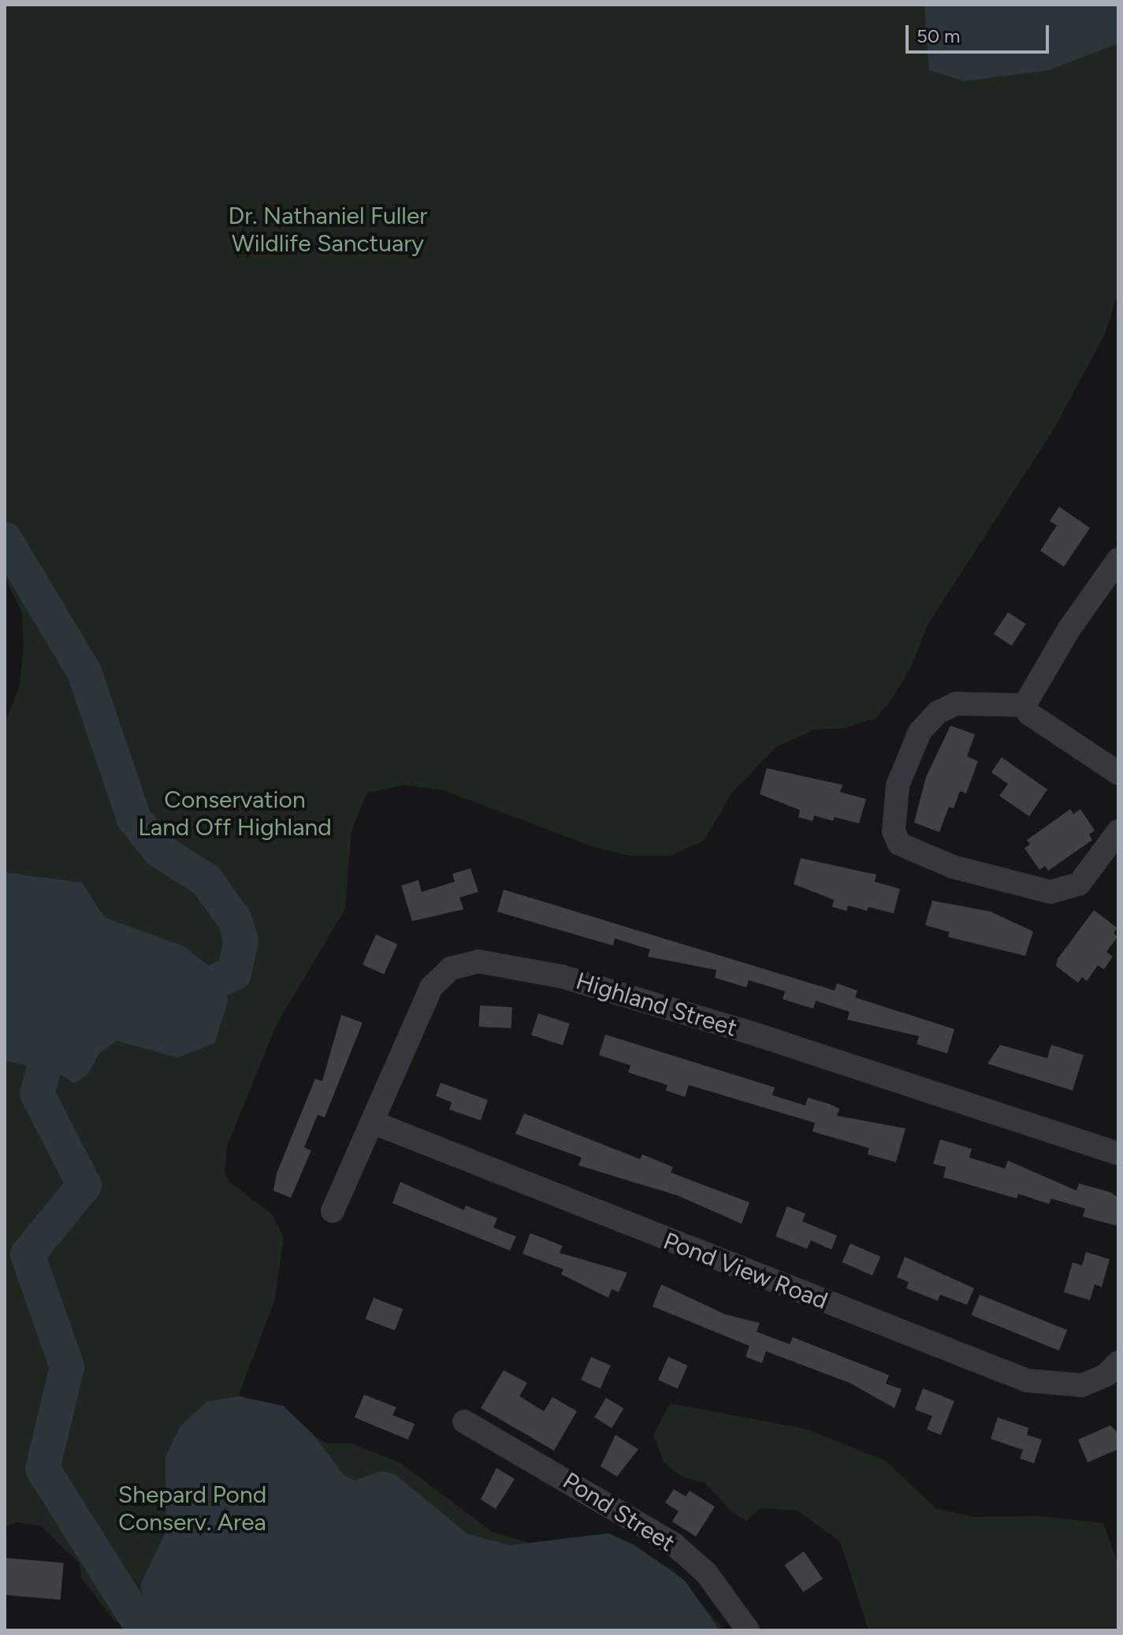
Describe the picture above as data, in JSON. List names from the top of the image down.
{
  "streets": {
    "street": ["Highland Street", "Pond View Road", "Pond Street"]
  },
  "crossings": [
    ["Highland Street", "Pond View Road"]
  ],
  "parks": ["Dr. Nathaniel Fuller Wildlife Sanctuary", "Conservation Land Off Highland", "Shepard Pond Conserv. Area"],
  "scale_bar": "50 m"
}
